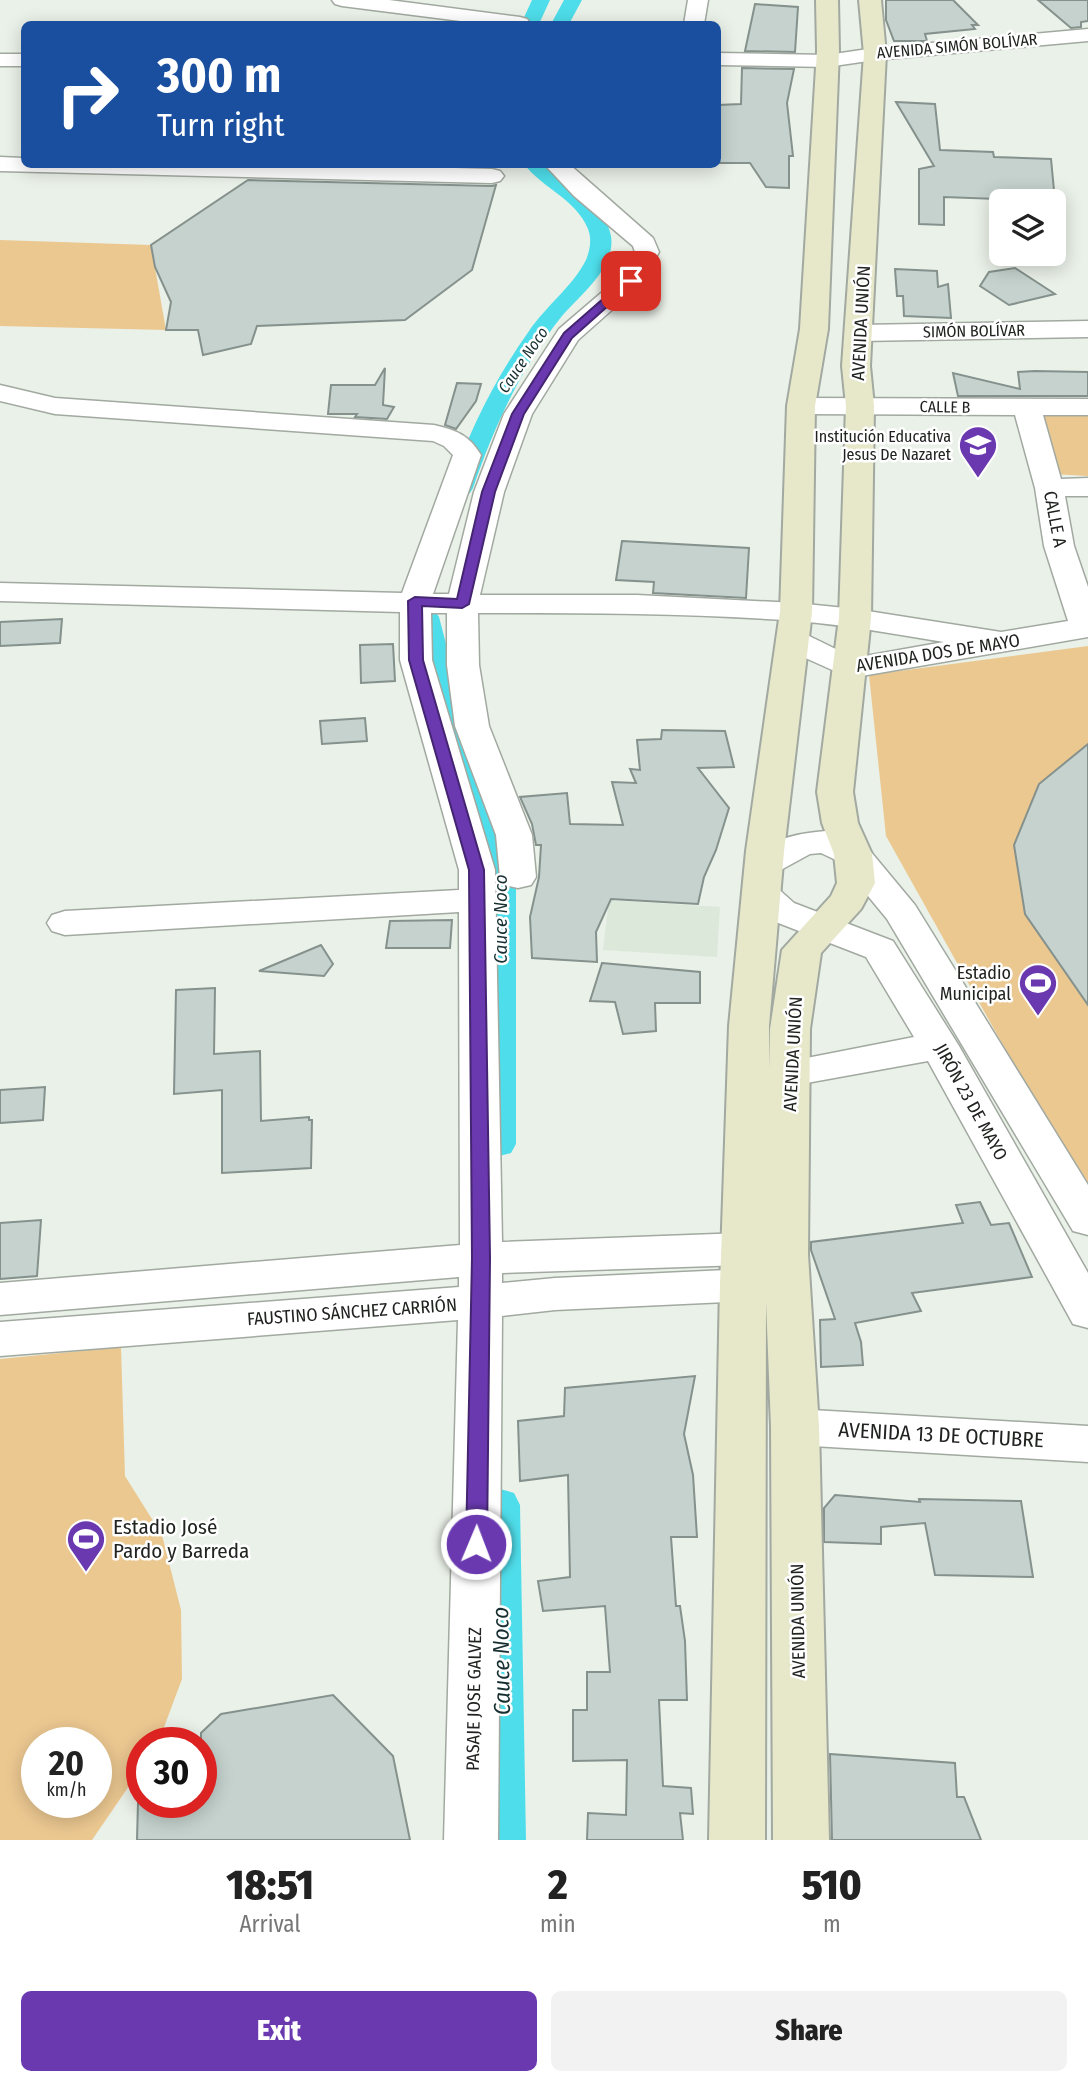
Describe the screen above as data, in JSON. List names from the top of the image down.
{
  "streets": {
    "main road": ["AVENIDA UNIÓN"],
    "street": [
      "AVENIDA SIMÓN BOLÍVAR",
      "SIMÓN BOLÍVAR",
      "CALLE B",
      "CALLE A",
      "AVENIDA DOS DE MAYO",
      "JIRÓN 23 DE MAYO",
      "FAUSTINO SÁNCHEZ CARRIÓN",
      "AVENIDA 13 DE OCTUBRE",
      "PASAJE JOSE GALVEZ"
    ]
  },
  "crossings": [
    ["AVENIDA SIMÓN BOLÍVAR", "AVENIDA UNIÓN"],
    ["AVENIDA UNIÓN", "SIMÓN BOLÍVAR"],
    ["AVENIDA UNIÓN", "CALLE B"],
    ["AVENIDA UNIÓN", "AVENIDA DOS DE MAYO"],
    ["AVENIDA UNIÓN", "JIRÓN 23 DE MAYO"],
    ["AVENIDA UNIÓN", "FAUSTINO SÁNCHEZ CARRIÓN"],
    ["AVENIDA UNIÓN", "AVENIDA 13 DE OCTUBRE"],
    ["CALLE B", "CALLE A"],
    ["CALLE A", "AVENIDA DOS DE MAYO"],
    ["FAUSTINO SÁNCHEZ CARRIÓN", "PASAJE JOSE GALVEZ"]
  ],
  "water": ["Cauce Noco"],
  "places": {
    "school or university": ["Institución Educativa Jesus De Nazaret"],
    "sports": ["Estadio Municipal", "Estadio José Pardo y Barreda"]
  },
  "page": {
    "turn": ["300 m", "Turn right"],
    "speed": "20 km/h",
    "limit": "30",
    "eta": [
      "18:51",
      "Arrival",
      "2",
      "min",
      "510",
      "m"
    ],
    "buttons": ["Exit", "Share"]
  }
}
